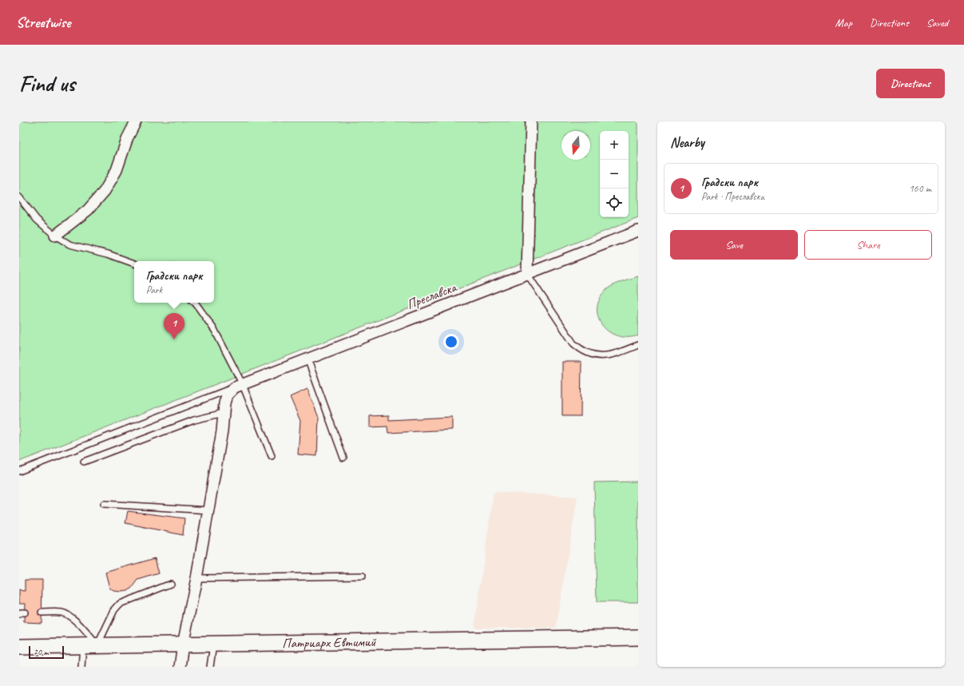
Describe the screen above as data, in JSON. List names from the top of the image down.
{
  "streets": {
    "main road": ["Патриарх Евтимий"],
    "street": ["Преславска"]
  },
  "scale_bar": "20 m",
  "north": "bottom",
  "page": {
    "header": "Streetwise",
    "nav": ["Map", "Directions", "Saved"],
    "buttons": [
      "Directions",
      ["Save", "Share"]
    ],
    "title": "Find us",
    "heading": "Nearby",
    "map_buttons": ["+", "−"],
    "list": [
      {
        "mark": "1",
        "name": "Градски парк",
        "note": "Park · Преславска",
        "value": "160 m"
      }
    ],
    "popup": ["Градски парк", "Park"],
    "pins": "1",
    "scale": "20 m"
  }
}
